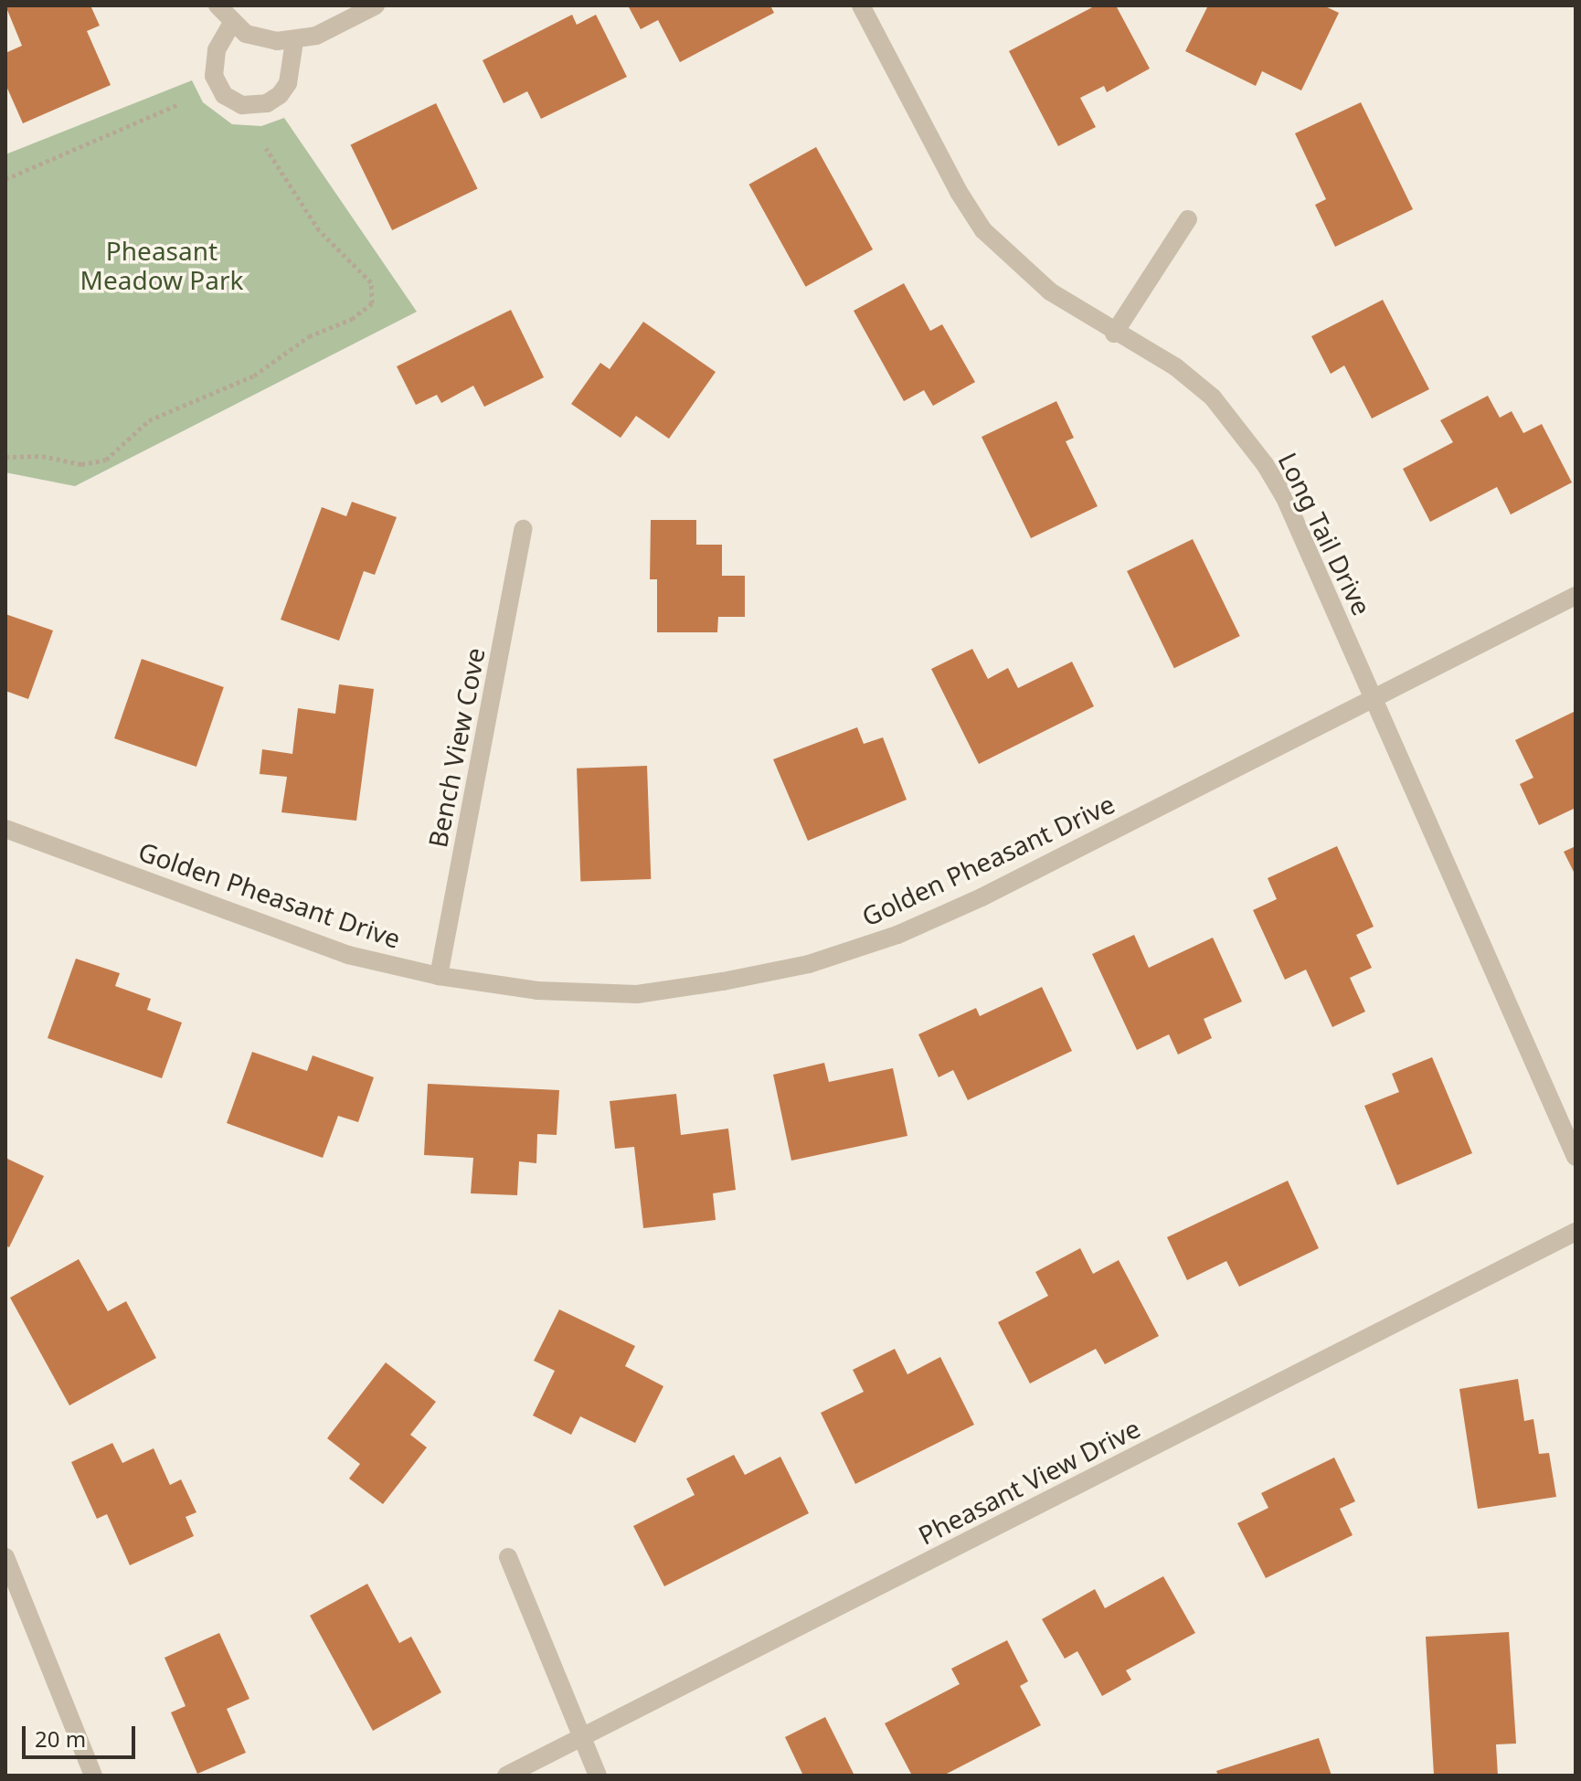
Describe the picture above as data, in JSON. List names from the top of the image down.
{
  "streets": {
    "street": [
      "Long Tail Drive",
      "Bench View Cove",
      "Golden Pheasant Drive",
      "Pheasant View Drive"
    ]
  },
  "crossings": [
    ["Long Tail Drive", "Golden Pheasant Drive"],
    ["Bench View Cove", "Golden Pheasant Drive"]
  ],
  "parks": ["Pheasant Meadow Park"],
  "scale_bar": "20 m"
}
